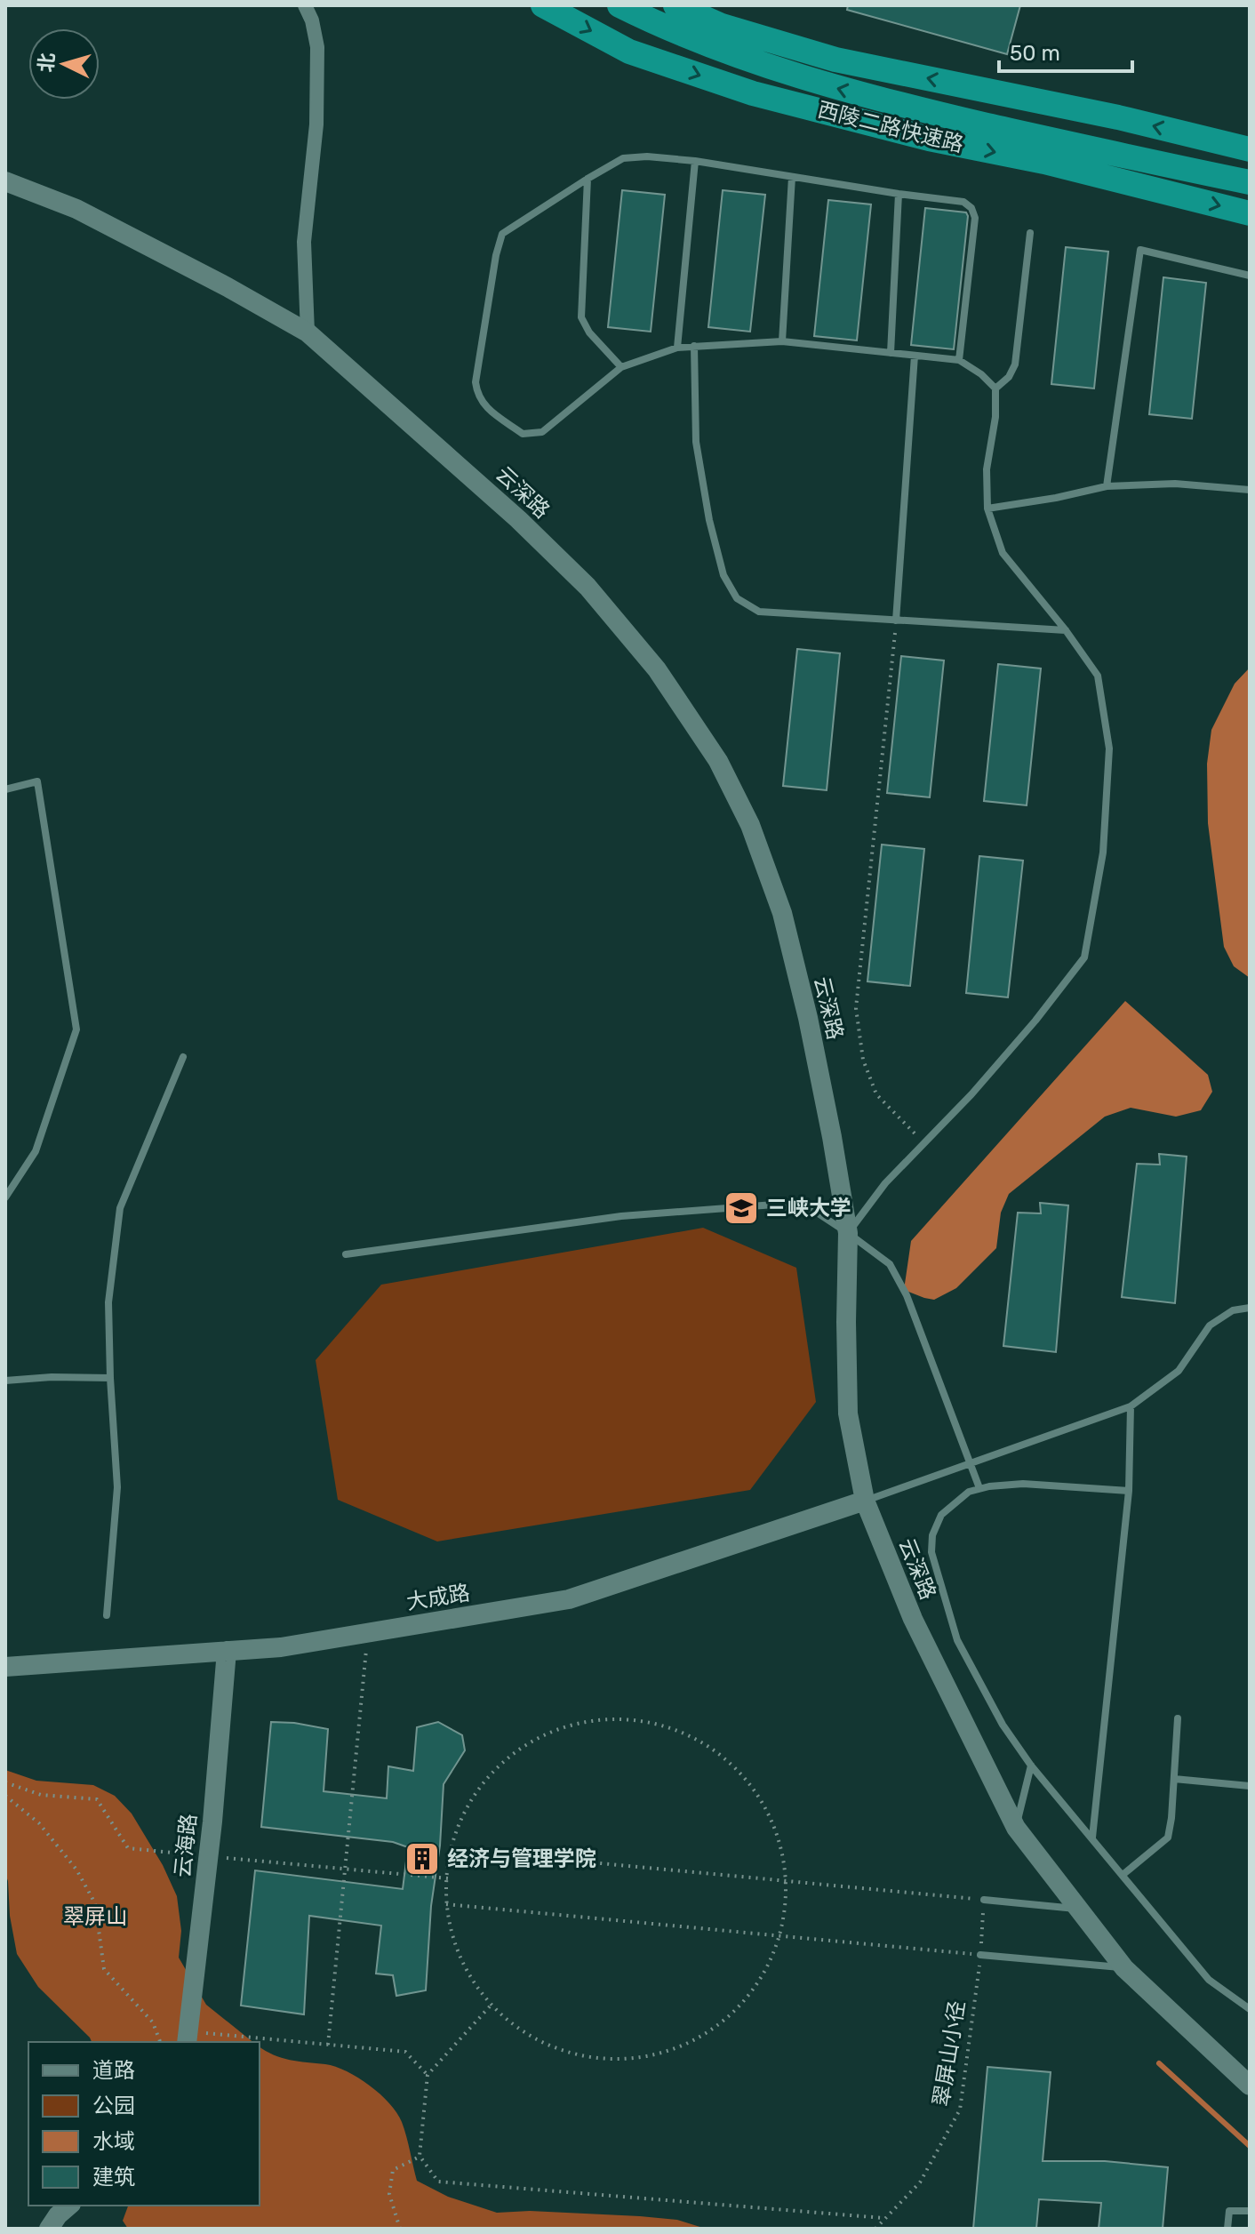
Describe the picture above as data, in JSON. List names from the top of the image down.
{
  "streets": {
    "highway": ["西陵二路快速路"],
    "street": ["云深路", "大成路", "云海路"],
    "path": ["翠屏山小径"]
  },
  "crossings": [
    ["云深路", "大成路"],
    ["大成路", "云海路"]
  ],
  "parks": ["翠屏山"],
  "places": {
    "school or university": ["三峡大学"],
    "building": ["经济与管理学院"]
  },
  "legend": [
    "道路",
    "公园",
    "水域",
    "建筑"
  ],
  "scale_bar": "50 m",
  "north": "left"
}
